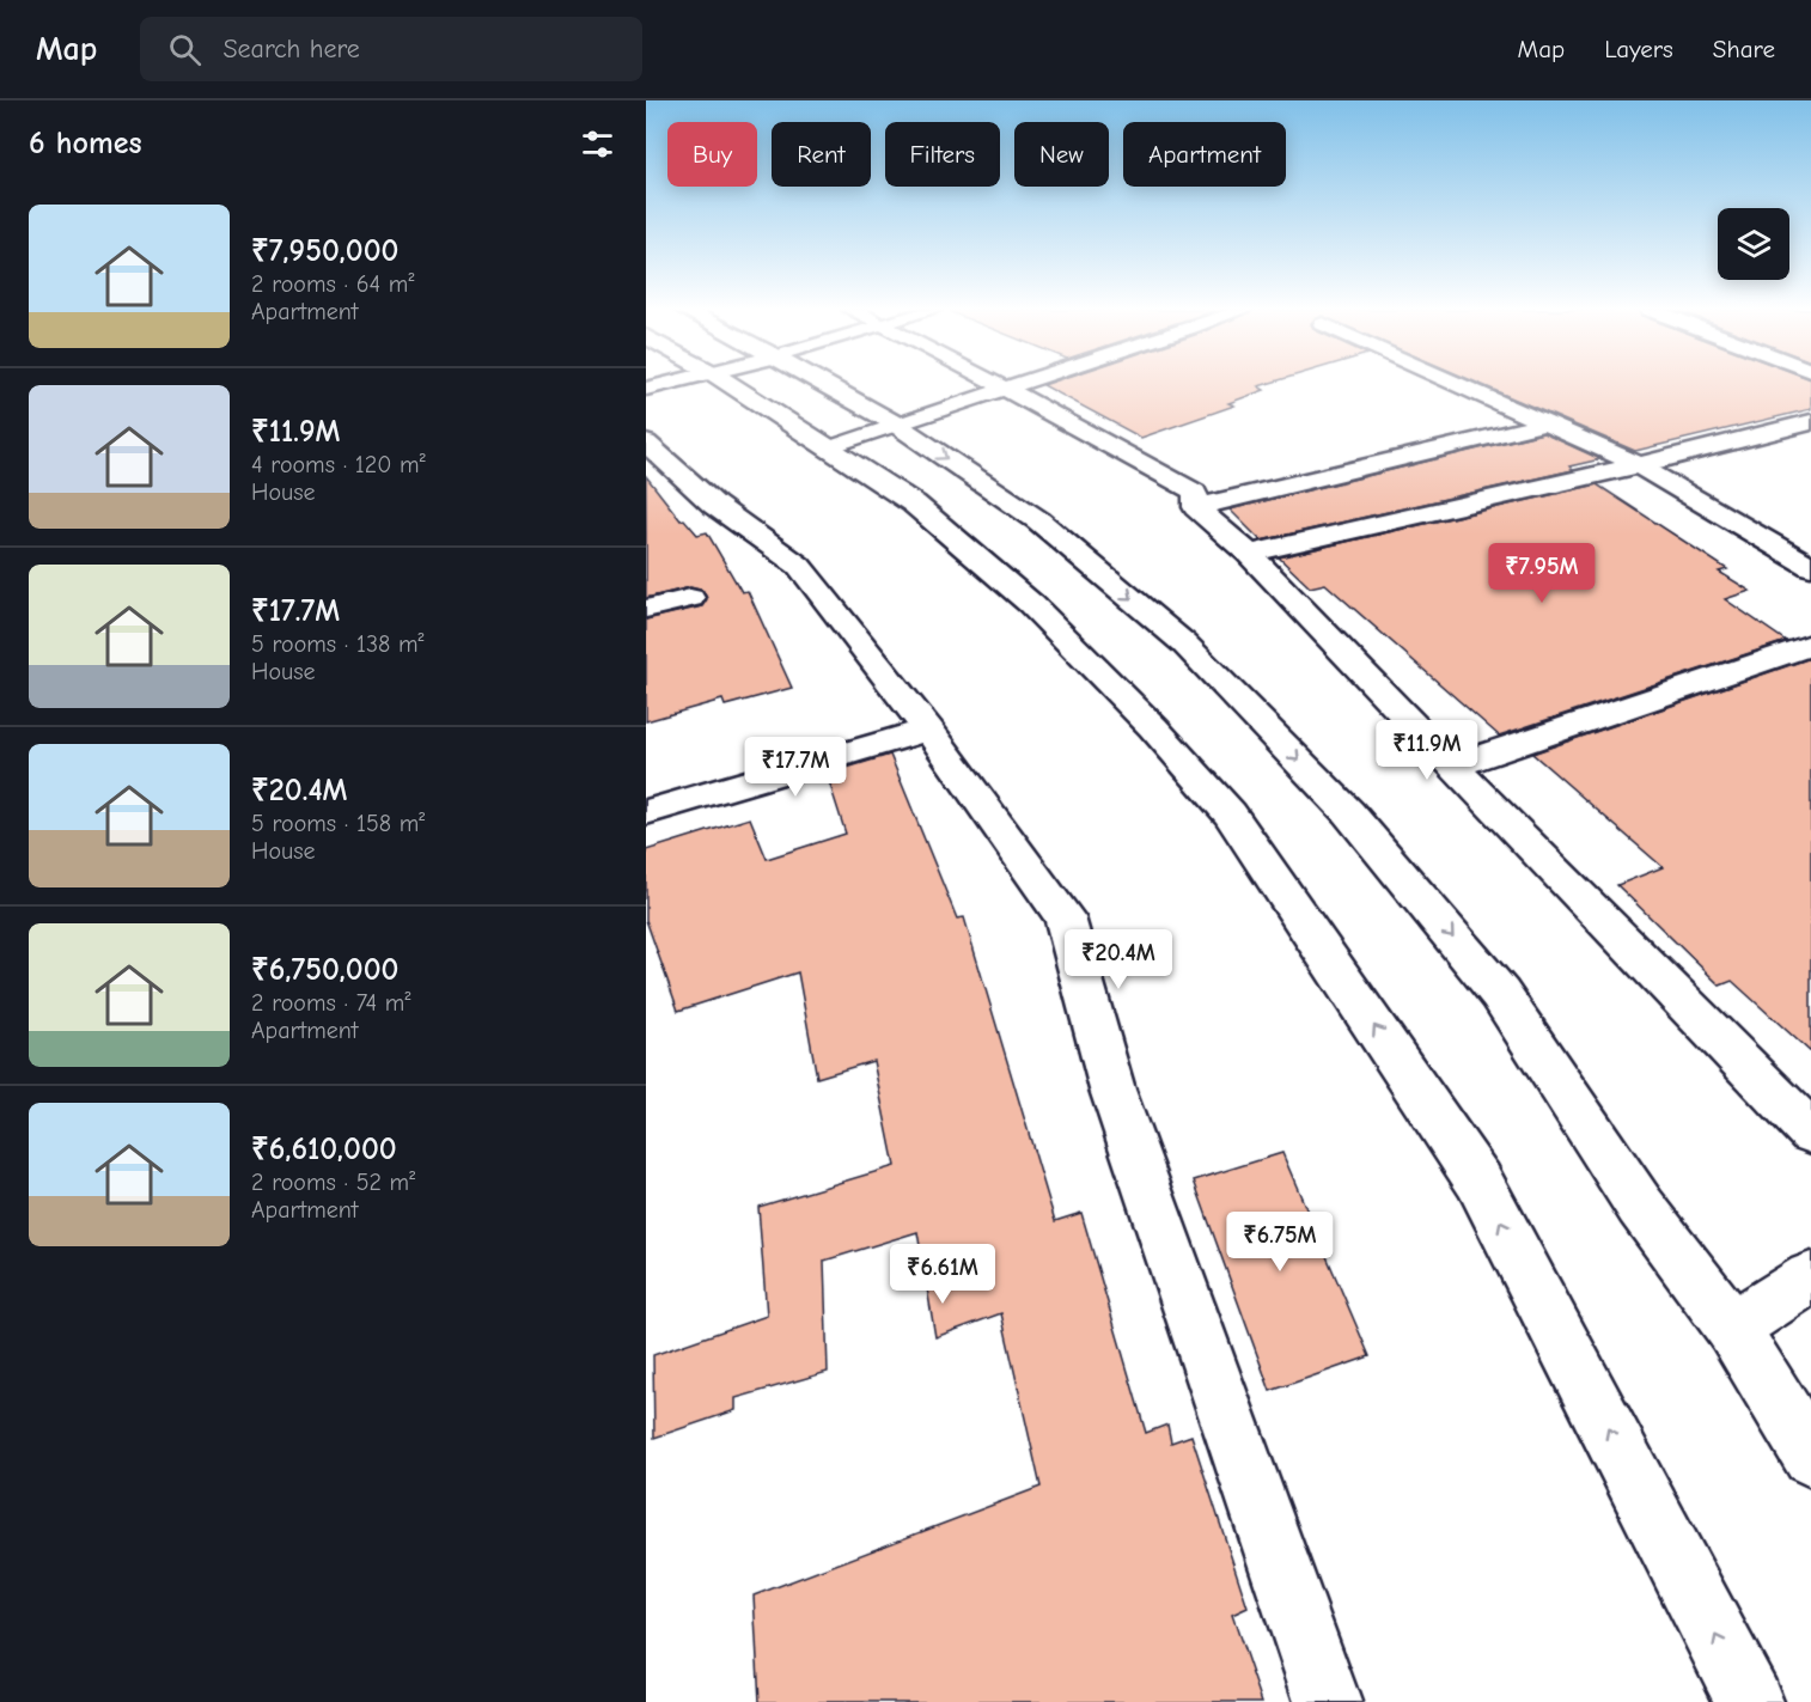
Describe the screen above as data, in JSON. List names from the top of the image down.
{
  "page": {
    "header": "Map",
    "search": "Search here",
    "nav": ["Map", "Layers", "Share"],
    "heading": "6 homes",
    "chip": [
      "Buy",
      "Rent",
      "Filters",
      "New",
      "Apartment"
    ],
    "list": [
      {
        "name": "₹7,950,000",
        "note": "2 rooms · 64 m² · Apartment"
      },
      {
        "name": "₹11.9M",
        "note": "4 rooms · 120 m² · House"
      },
      {
        "name": "₹17.7M",
        "note": "5 rooms · 138 m² · House"
      },
      {
        "name": "₹20.4M",
        "note": "5 rooms · 158 m² · House"
      },
      {
        "name": "₹6,750,000",
        "note": "2 rooms · 74 m² · Apartment"
      },
      {
        "name": "₹6,610,000",
        "note": "2 rooms · 52 m² · Apartment"
      }
    ],
    "price": [
      "₹7.95M",
      "₹11.9M",
      "₹17.7M",
      "₹20.4M",
      "₹6.75M",
      "₹6.61M"
    ]
  }
}
